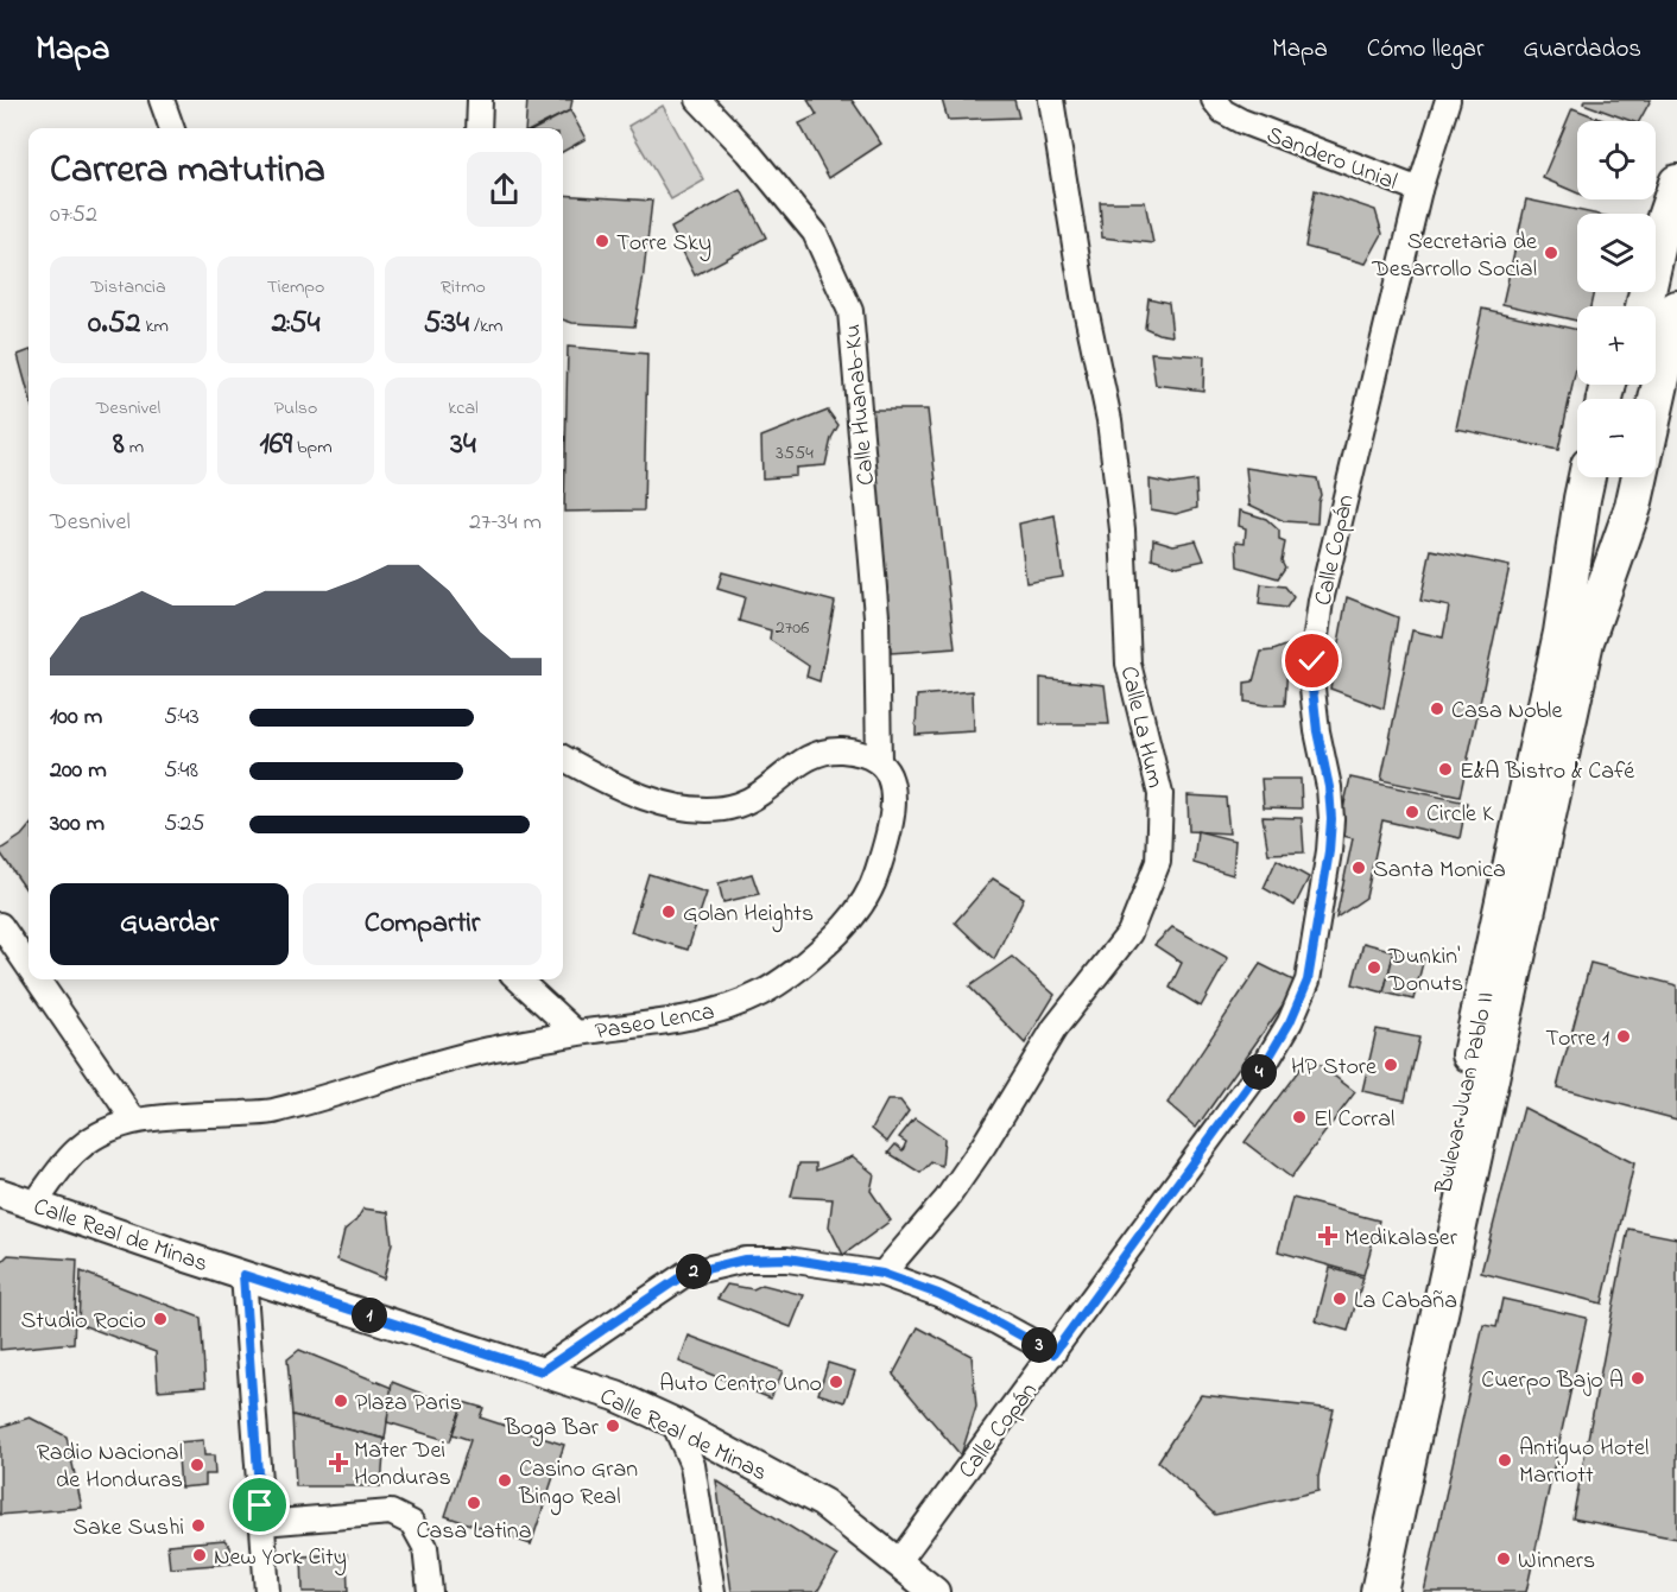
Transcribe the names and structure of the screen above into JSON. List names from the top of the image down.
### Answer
{
  "streets": {
    "main road": ["Bulevar Juan Pablo II"],
    "street": [
      "Sandero Unial",
      "Calle Huanab-Ku",
      "Calle Copán",
      "Calle La Hum",
      "Paseo Lenca",
      "Calle Real de Minas"
    ]
  },
  "crossings": [
    ["Sandero Unial", "Calle Copán"],
    ["Calle Huanab-Ku", "Paseo Lenca"],
    ["Calle Copán", "Calle Real de Minas"],
    ["Paseo Lenca", "Calle Real de Minas"]
  ],
  "places": {
    "other": [
      "Torre Sky",
      "Secretaria de Desarrollo Social",
      "Casa Noble",
      "E&A Bistro & Café",
      "Circle K",
      "Santa Monica",
      "Golan Heights",
      "Dunkin' Donuts",
      "Torre 1",
      "HP Store",
      "El Corral",
      "La Cabaña",
      "Studio Rocio",
      "Cuerpo Bajo A",
      "Auto Centro Uno",
      "Plaza Paris",
      "Boga Bar",
      "Antiguo Hotel Marriott",
      "Radio Nacional de Honduras",
      "Casino Gran Bingo Real",
      "Casa Latina",
      "Sake Sushi",
      "New York City",
      "Winners"
    ],
    "health": ["Medikalaser", "Mater Dei Honduras"]
  },
  "house_numbers": ["3554", "2706"],
  "page": {
    "header": "Mapa",
    "nav": ["Mapa", "Cómo llegar", "Guardados"],
    "map_buttons": ["+", "−"],
    "heading": ["Carrera matutina", "07:52"],
    "stats": [
      ["Distancia", "0.52 km"],
      ["Tiempo", "2:54"],
      ["Ritmo", "5:34 /km"],
      ["Desnivel", "8 m"],
      ["Pulso", "169 bpm"],
      ["kcal", "34"]
    ],
    "chart": ["Desnivel", "27–34 m"],
    "list": [
      {
        "name": "100 m",
        "note": "5:43"
      },
      {
        "name": "200 m",
        "note": "5:48"
      },
      {
        "name": "300 m",
        "note": "5:25"
      }
    ],
    "buttons": ["Guardar", "Compartir"],
    "pins": [
      "4",
      "2",
      "1",
      "3"
    ]
  }
}
